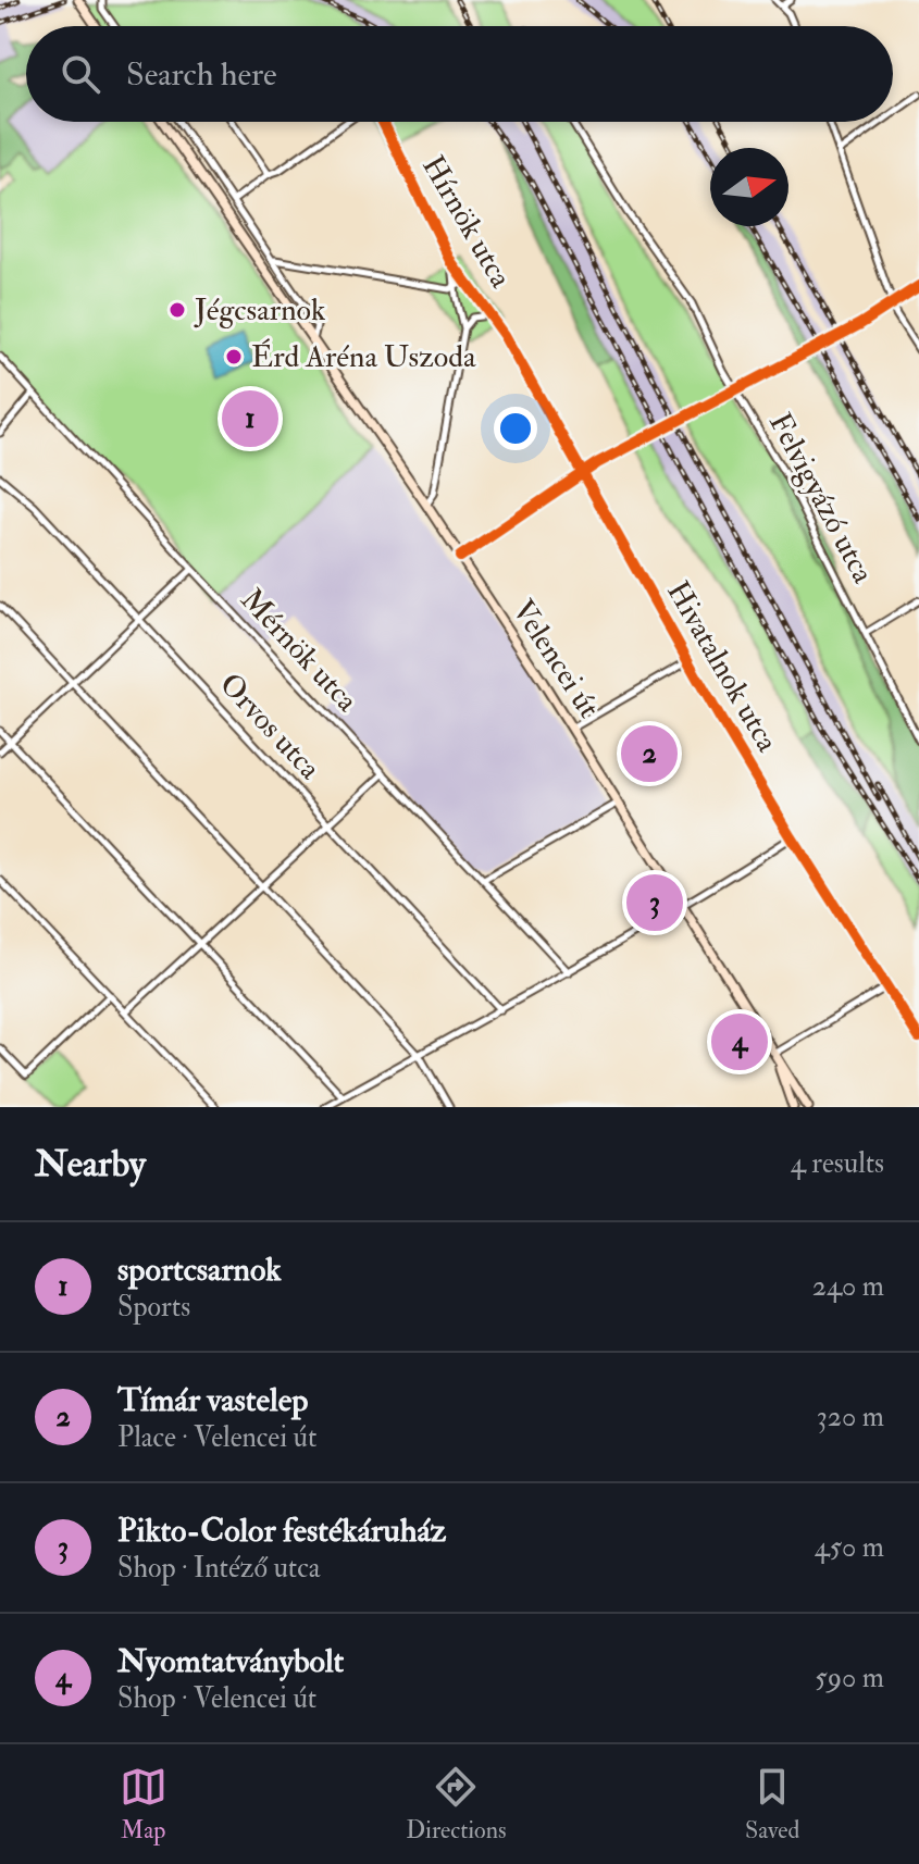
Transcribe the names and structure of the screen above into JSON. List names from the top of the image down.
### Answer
{
  "streets": {
    "main road": ["Velencei út"],
    "street": [
      "Hírnök utca",
      "Felvigyázó utca",
      "Mérnök utca",
      "Hivatalnok utca",
      "Orvos utca"
    ]
  },
  "crossings": [
    ["Hírnök utca", "Hivatalnok utca"]
  ],
  "places": ["Jégcsarnok", "Érd Aréna Uszoda"],
  "north": "right",
  "page": {
    "search": "Search here",
    "pins": [
      "1",
      "2",
      "3",
      "4"
    ],
    "heading": ["Nearby", "4 results"],
    "list": [
      {
        "mark": "1",
        "name": "sportcsarnok",
        "note": "Sports",
        "value": "240 m"
      },
      {
        "mark": "2",
        "name": "Tímár vastelep",
        "note": "Place · Velencei út",
        "value": "320 m"
      },
      {
        "mark": "3",
        "name": "Pikto-Color festékáruház",
        "note": "Shop · Intéző utca",
        "value": "450 m"
      },
      {
        "mark": "4",
        "name": "Nyomtatványbolt",
        "note": "Shop · Velencei út",
        "value": "590 m"
      }
    ],
    "nav": ["Map", "Directions", "Saved"]
  }
}
